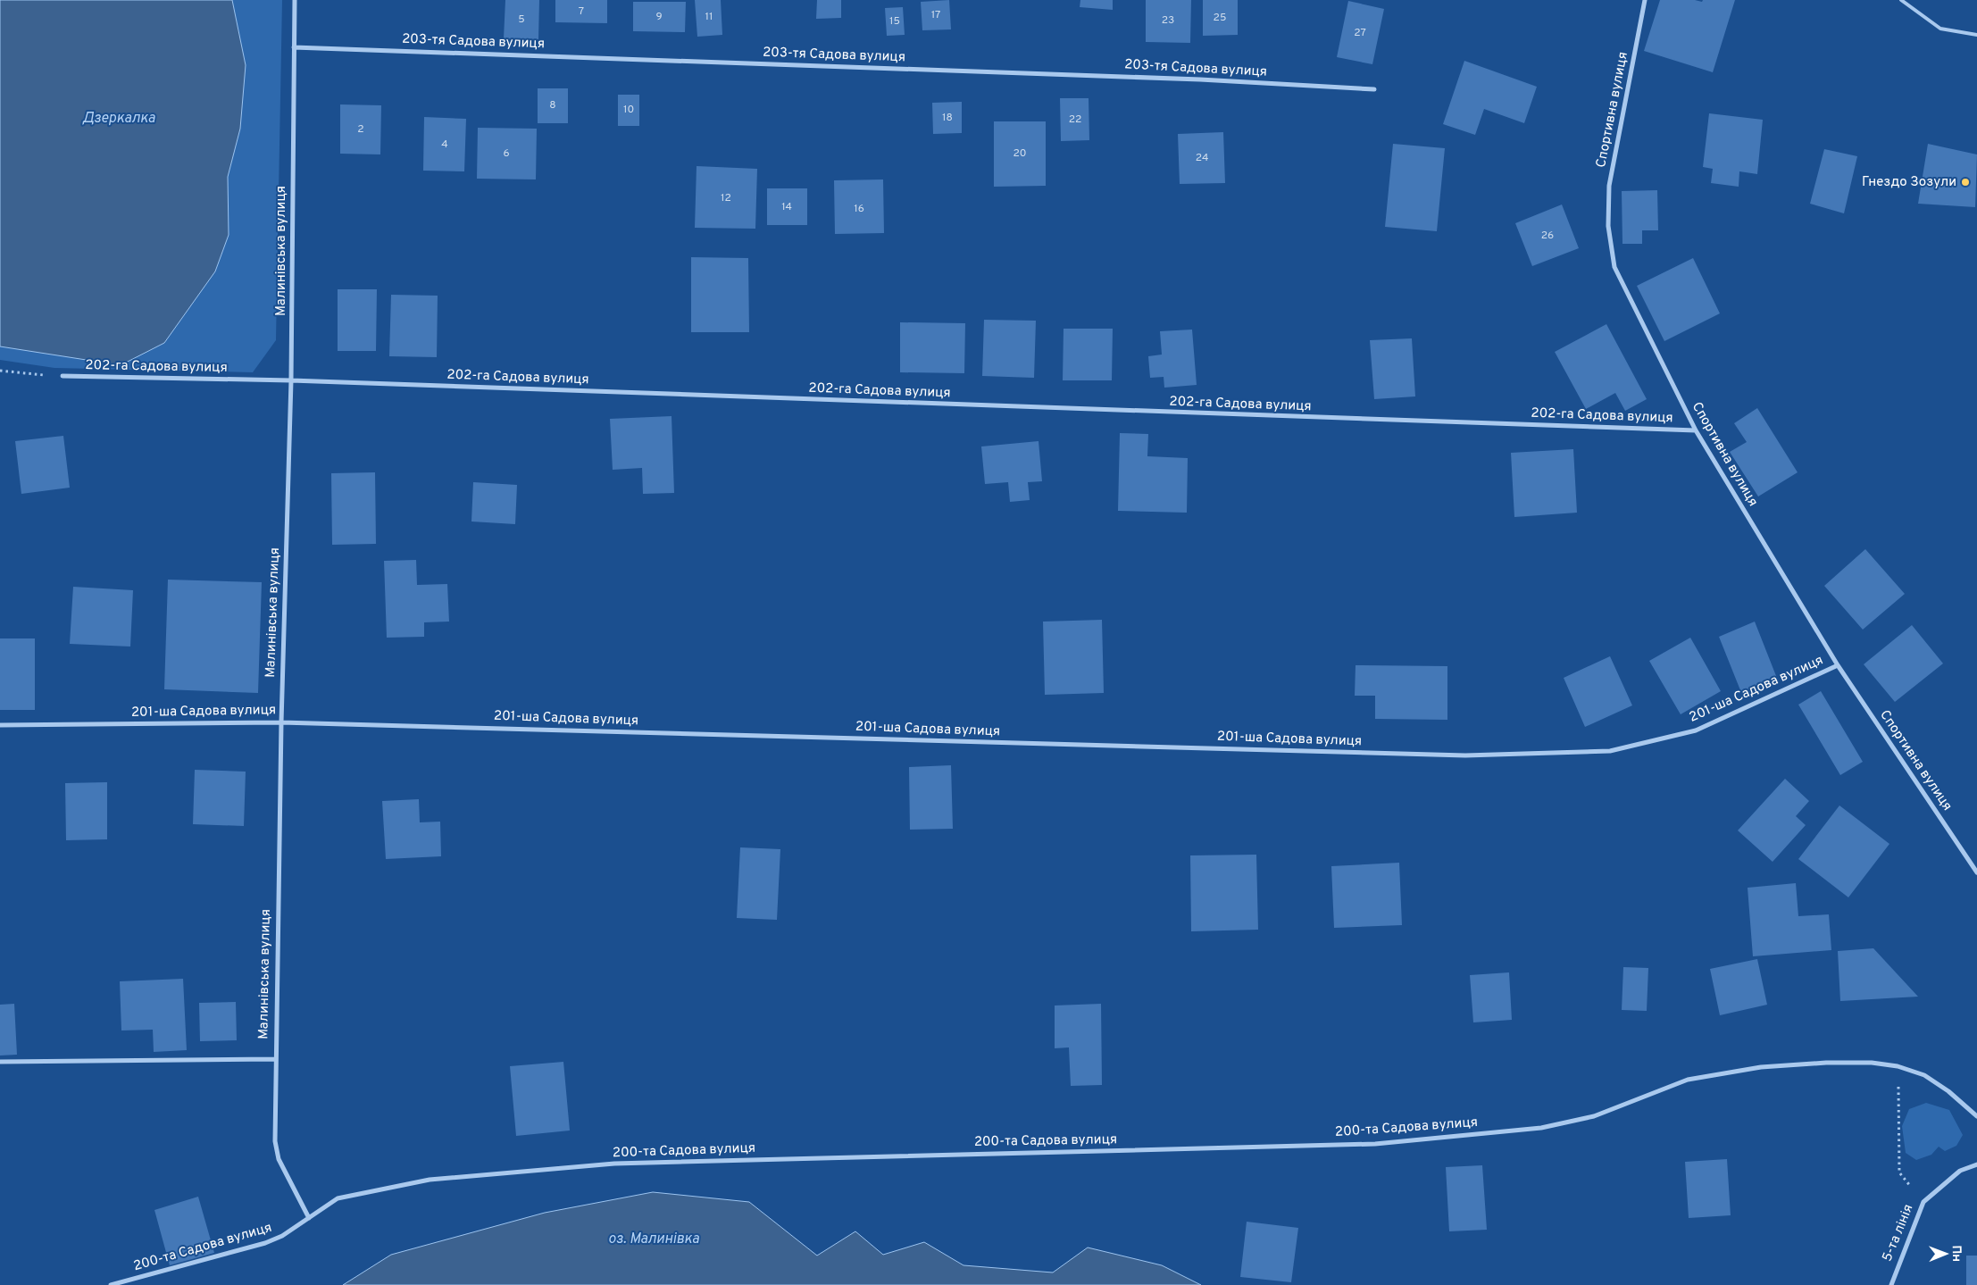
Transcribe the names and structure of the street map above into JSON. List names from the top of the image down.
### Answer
{
  "streets": {
    "street": [
      "203-тя Садова вулиця",
      "Спортивна вулиця",
      "Малинівська вулиця",
      "202-га Садова вулиця",
      "201-ша Садова вулиця",
      "200-та Садова вулиця",
      "5-та лінія"
    ]
  },
  "crossings": [
    ["203-тя Садова вулиця", "Малинівська вулиця"],
    ["Спортивна вулиця", "202-га Садова вулиця"],
    ["Спортивна вулиця", "201-ша Садова вулиця"],
    ["Малинівська вулиця", "202-га Садова вулиця"],
    ["Малинівська вулиця", "201-ша Садова вулиця"],
    ["Малинівська вулиця", "200-та Садова вулиця"]
  ],
  "water": ["Дзеркалка", "оз. Малинівка"],
  "places": ["Гнездо Зозули"],
  "house_numbers": [
    "7",
    "17",
    "9",
    "11",
    "25",
    "5",
    "23",
    "15",
    "27",
    "8",
    "10",
    "18",
    "22",
    "2",
    "4",
    "6",
    "20",
    "24",
    "12",
    "14",
    "16",
    "26"
  ],
  "north": "right"
}
